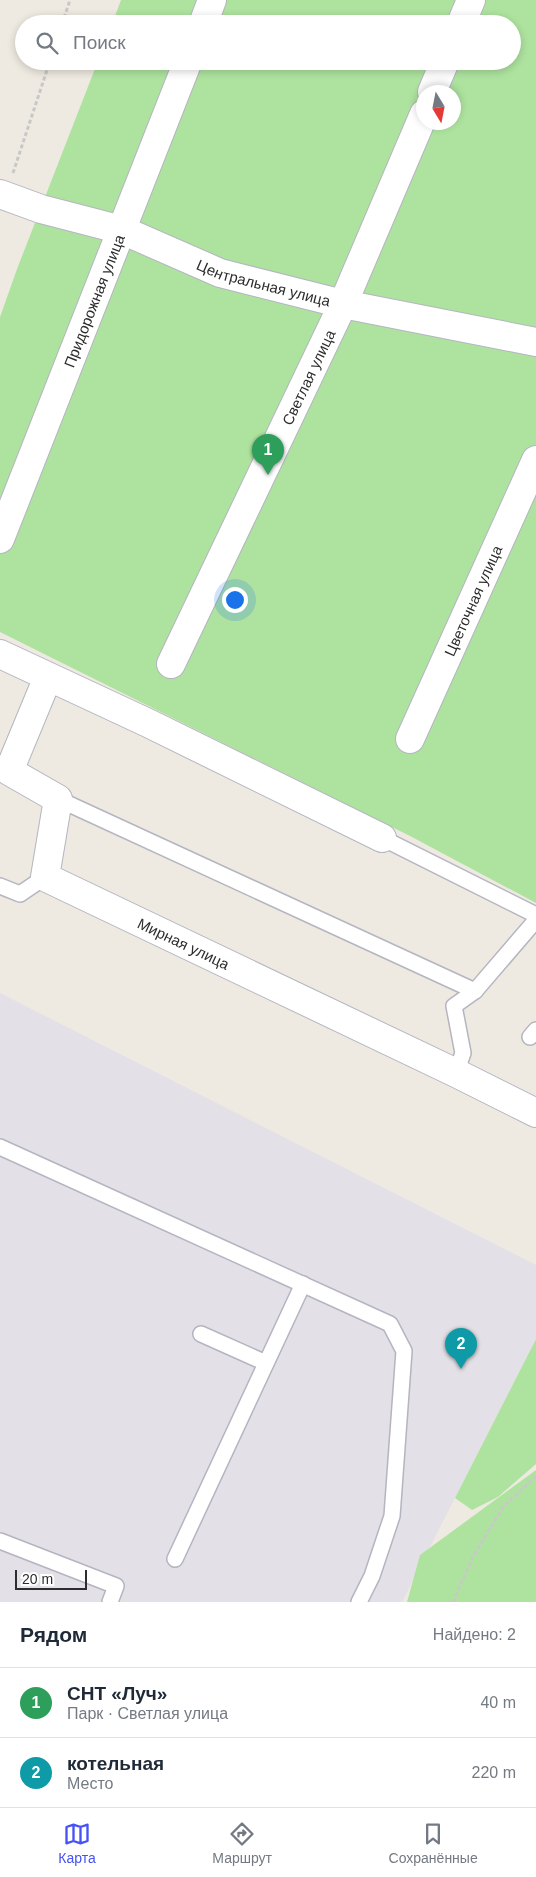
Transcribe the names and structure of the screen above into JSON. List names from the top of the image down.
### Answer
{
  "streets": {
    "street": [
      "Центральная улица",
      "Придорожная улица",
      "Светлая улица",
      "Цветочная улица",
      "Мирная улица"
    ]
  },
  "crossings": [
    ["Центральная улица", "Придорожная улица"],
    ["Центральная улица", "Светлая улица"]
  ],
  "scale_bar": "20 m",
  "north": "bottom",
  "page": {
    "search": "Поиск",
    "pins": ["1", "2"],
    "scale": "20 m",
    "heading": ["Рядом", "Найдено: 2"],
    "list": [
      {
        "mark": "1",
        "name": "СНТ «Луч»",
        "note": "Парк · Светлая улица",
        "value": "40 m"
      },
      {
        "mark": "2",
        "name": "котельная",
        "note": "Место",
        "value": "220 m"
      }
    ],
    "nav": ["Карта", "Маршрут", "Сохранённые"]
  }
}
